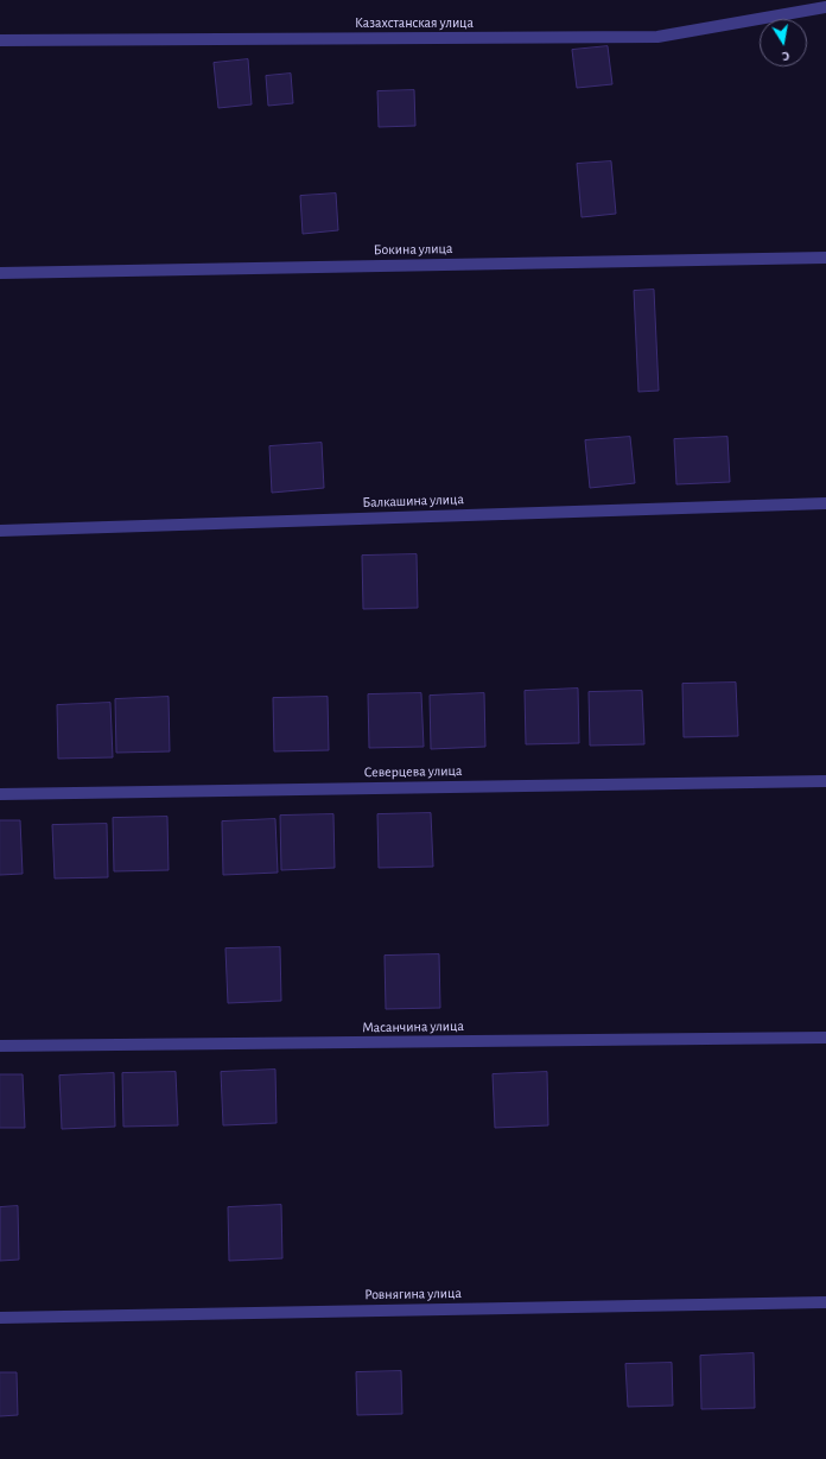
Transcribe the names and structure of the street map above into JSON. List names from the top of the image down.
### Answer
{
  "streets": {
    "street": [
      "Казахстанская улица",
      "Бокина улица",
      "Балкашина улица",
      "Северцева улица",
      "Масанчина улица",
      "Ровнягина улица"
    ]
  },
  "north": "bottom"
}
